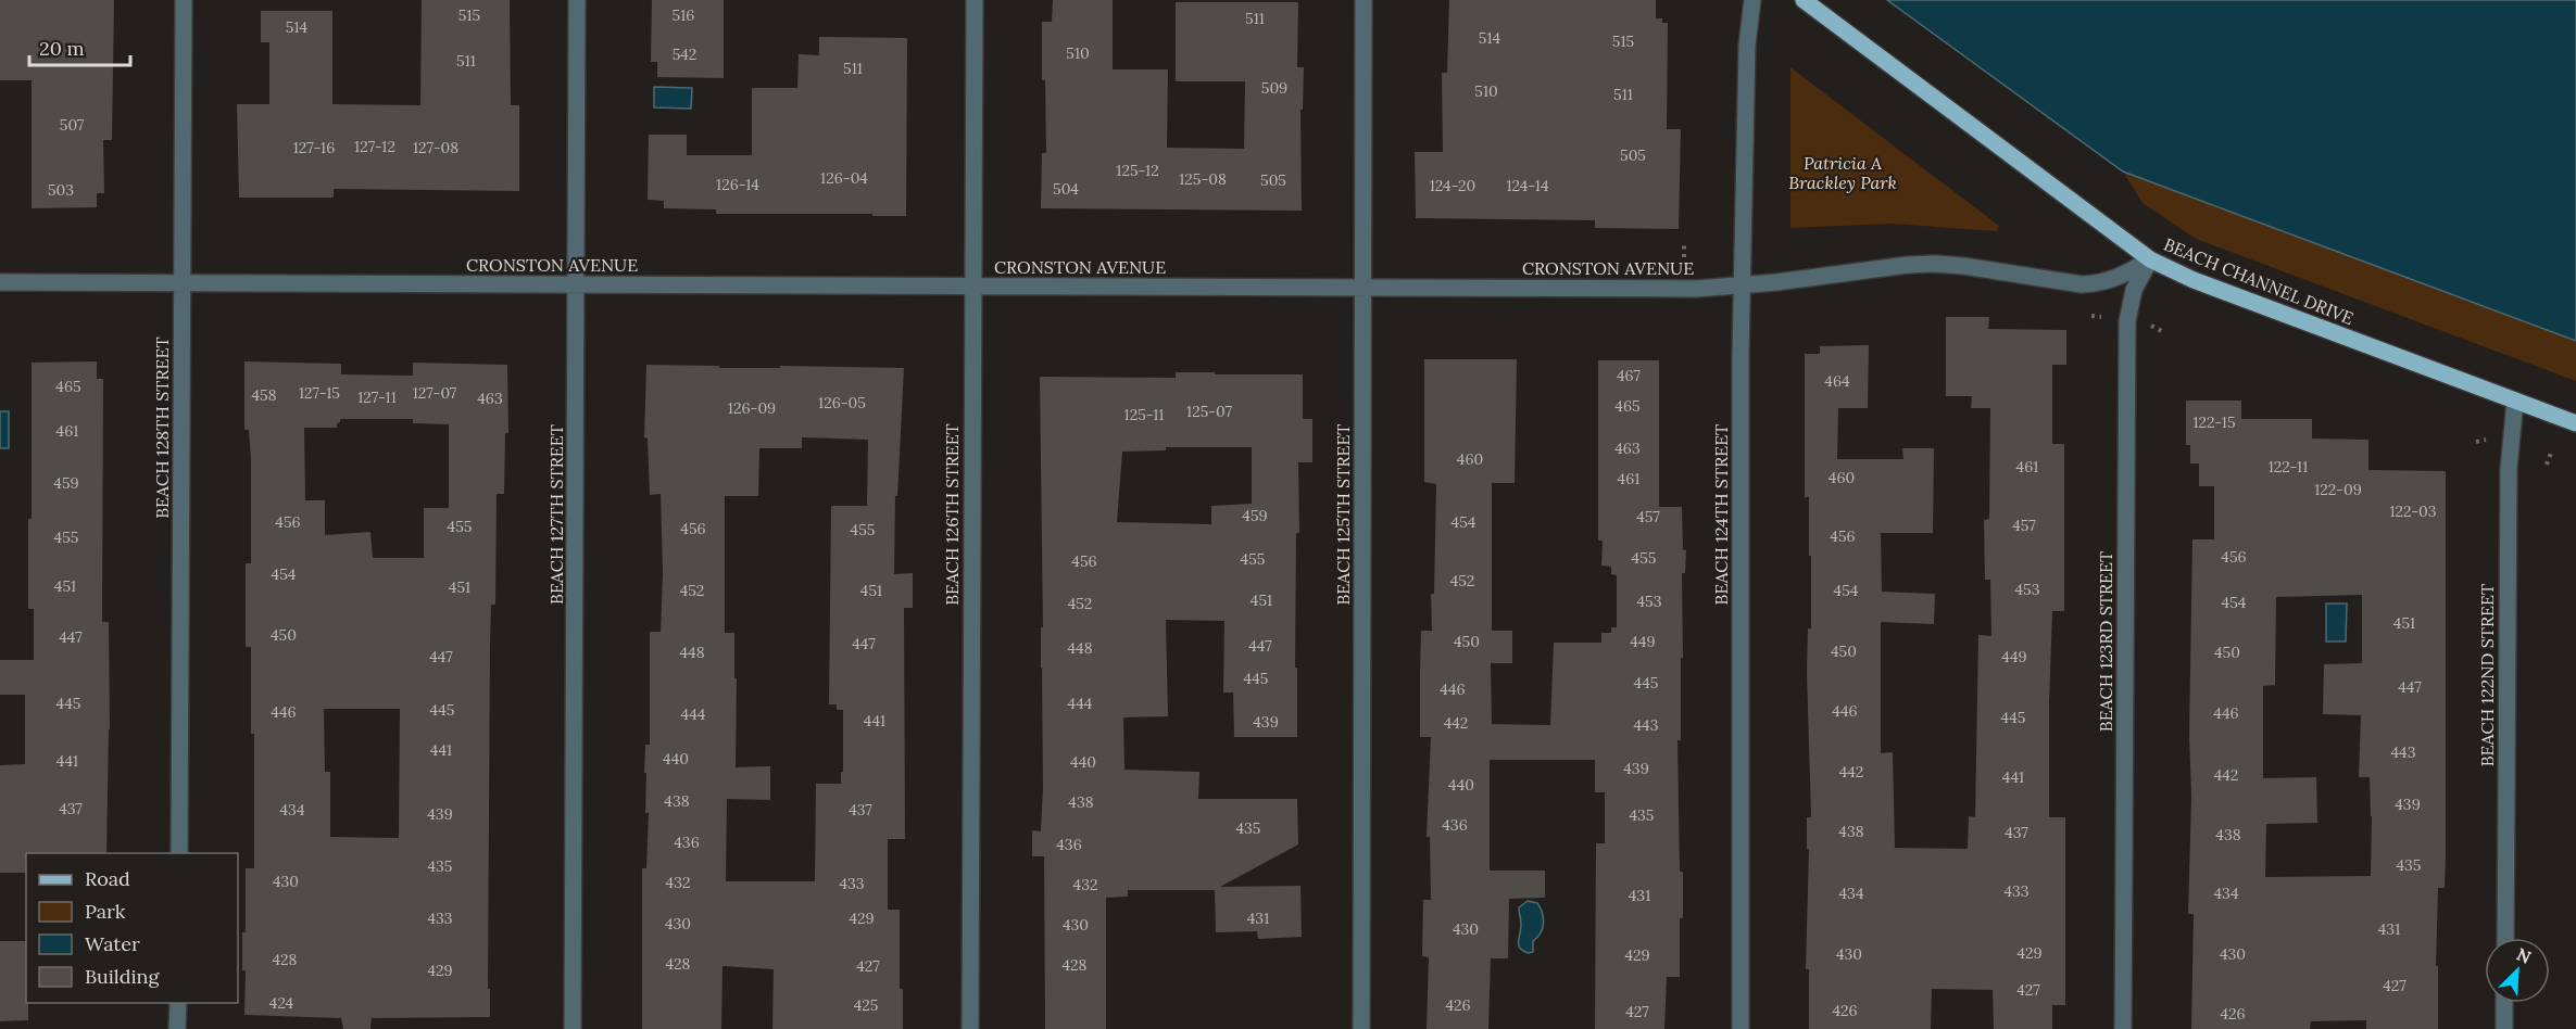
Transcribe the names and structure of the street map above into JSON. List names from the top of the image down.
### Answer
{
  "streets": {
    "main road": ["BEACH CHANNEL DRIVE"],
    "street": [
      "CRONSTON AVENUE",
      "BEACH 128TH STREET",
      "BEACH 127TH STREET",
      "BEACH 126TH STREET",
      "BEACH 125TH STREET",
      "BEACH 124TH STREET",
      "BEACH 123RD STREET",
      "BEACH 122ND STREET"
    ]
  },
  "crossings": [
    ["CRONSTON AVENUE", "BEACH CHANNEL DRIVE"],
    ["CRONSTON AVENUE", "BEACH 128TH STREET"],
    ["CRONSTON AVENUE", "BEACH 127TH STREET"],
    ["CRONSTON AVENUE", "BEACH 126TH STREET"],
    ["CRONSTON AVENUE", "BEACH 125TH STREET"],
    ["CRONSTON AVENUE", "BEACH 124TH STREET"],
    ["CRONSTON AVENUE", "BEACH 123RD STREET"],
    ["BEACH CHANNEL DRIVE", "BEACH 123RD STREET"],
    ["BEACH CHANNEL DRIVE", "BEACH 122ND STREET"]
  ],
  "parks": ["Patricia A Brackley Park"],
  "house_numbers": [
    "515",
    "516",
    "511",
    "514",
    "514",
    "515",
    "510",
    "542",
    "511",
    "511",
    "509",
    "510",
    "511",
    "507",
    "127-12",
    "127-16",
    "127-08",
    "505",
    "125-12",
    "126-04",
    "125-08",
    "505",
    "126-14",
    "124-20",
    "124-14",
    "504",
    "503",
    "467",
    "464",
    "465",
    "127-15",
    "127-07",
    "458",
    "127-11",
    "463",
    "126-05",
    "465",
    "126-09",
    "125-07",
    "125-11",
    "122-15",
    "461",
    "463",
    "460",
    "461",
    "122-11",
    "460",
    "461",
    "459",
    "122-09",
    "122-03",
    "459",
    "457",
    "456",
    "454",
    "457",
    "455",
    "456",
    "455",
    "456",
    "455",
    "456",
    "455",
    "455",
    "456",
    "454",
    "452",
    "451",
    "451",
    "453",
    "452",
    "451",
    "454",
    "451",
    "453",
    "454",
    "452",
    "451",
    "450",
    "447",
    "450",
    "449",
    "447",
    "447",
    "448",
    "450",
    "448",
    "450",
    "447",
    "449",
    "445",
    "445",
    "447",
    "446",
    "445",
    "444",
    "445",
    "446",
    "446",
    "446",
    "444",
    "445",
    "441",
    "439",
    "442",
    "443",
    "441",
    "443",
    "440",
    "441",
    "440",
    "439",
    "442",
    "442",
    "441",
    "440",
    "438",
    "438",
    "439",
    "437",
    "434",
    "437",
    "439",
    "435",
    "436",
    "435",
    "438",
    "437",
    "438",
    "436",
    "436",
    "435",
    "435",
    "430",
    "432",
    "433",
    "432",
    "433",
    "434",
    "434",
    "431",
    "433",
    "429",
    "431",
    "430",
    "430",
    "430",
    "431",
    "429",
    "430",
    "430",
    "429",
    "428",
    "428",
    "428",
    "427",
    "429",
    "427",
    "427",
    "424",
    "425",
    "426",
    "426",
    "427",
    "426"
  ],
  "legend": [
    "Road",
    "Park",
    "Water",
    "Building"
  ],
  "scale_bar": "20 m",
  "north": "top right"
}
